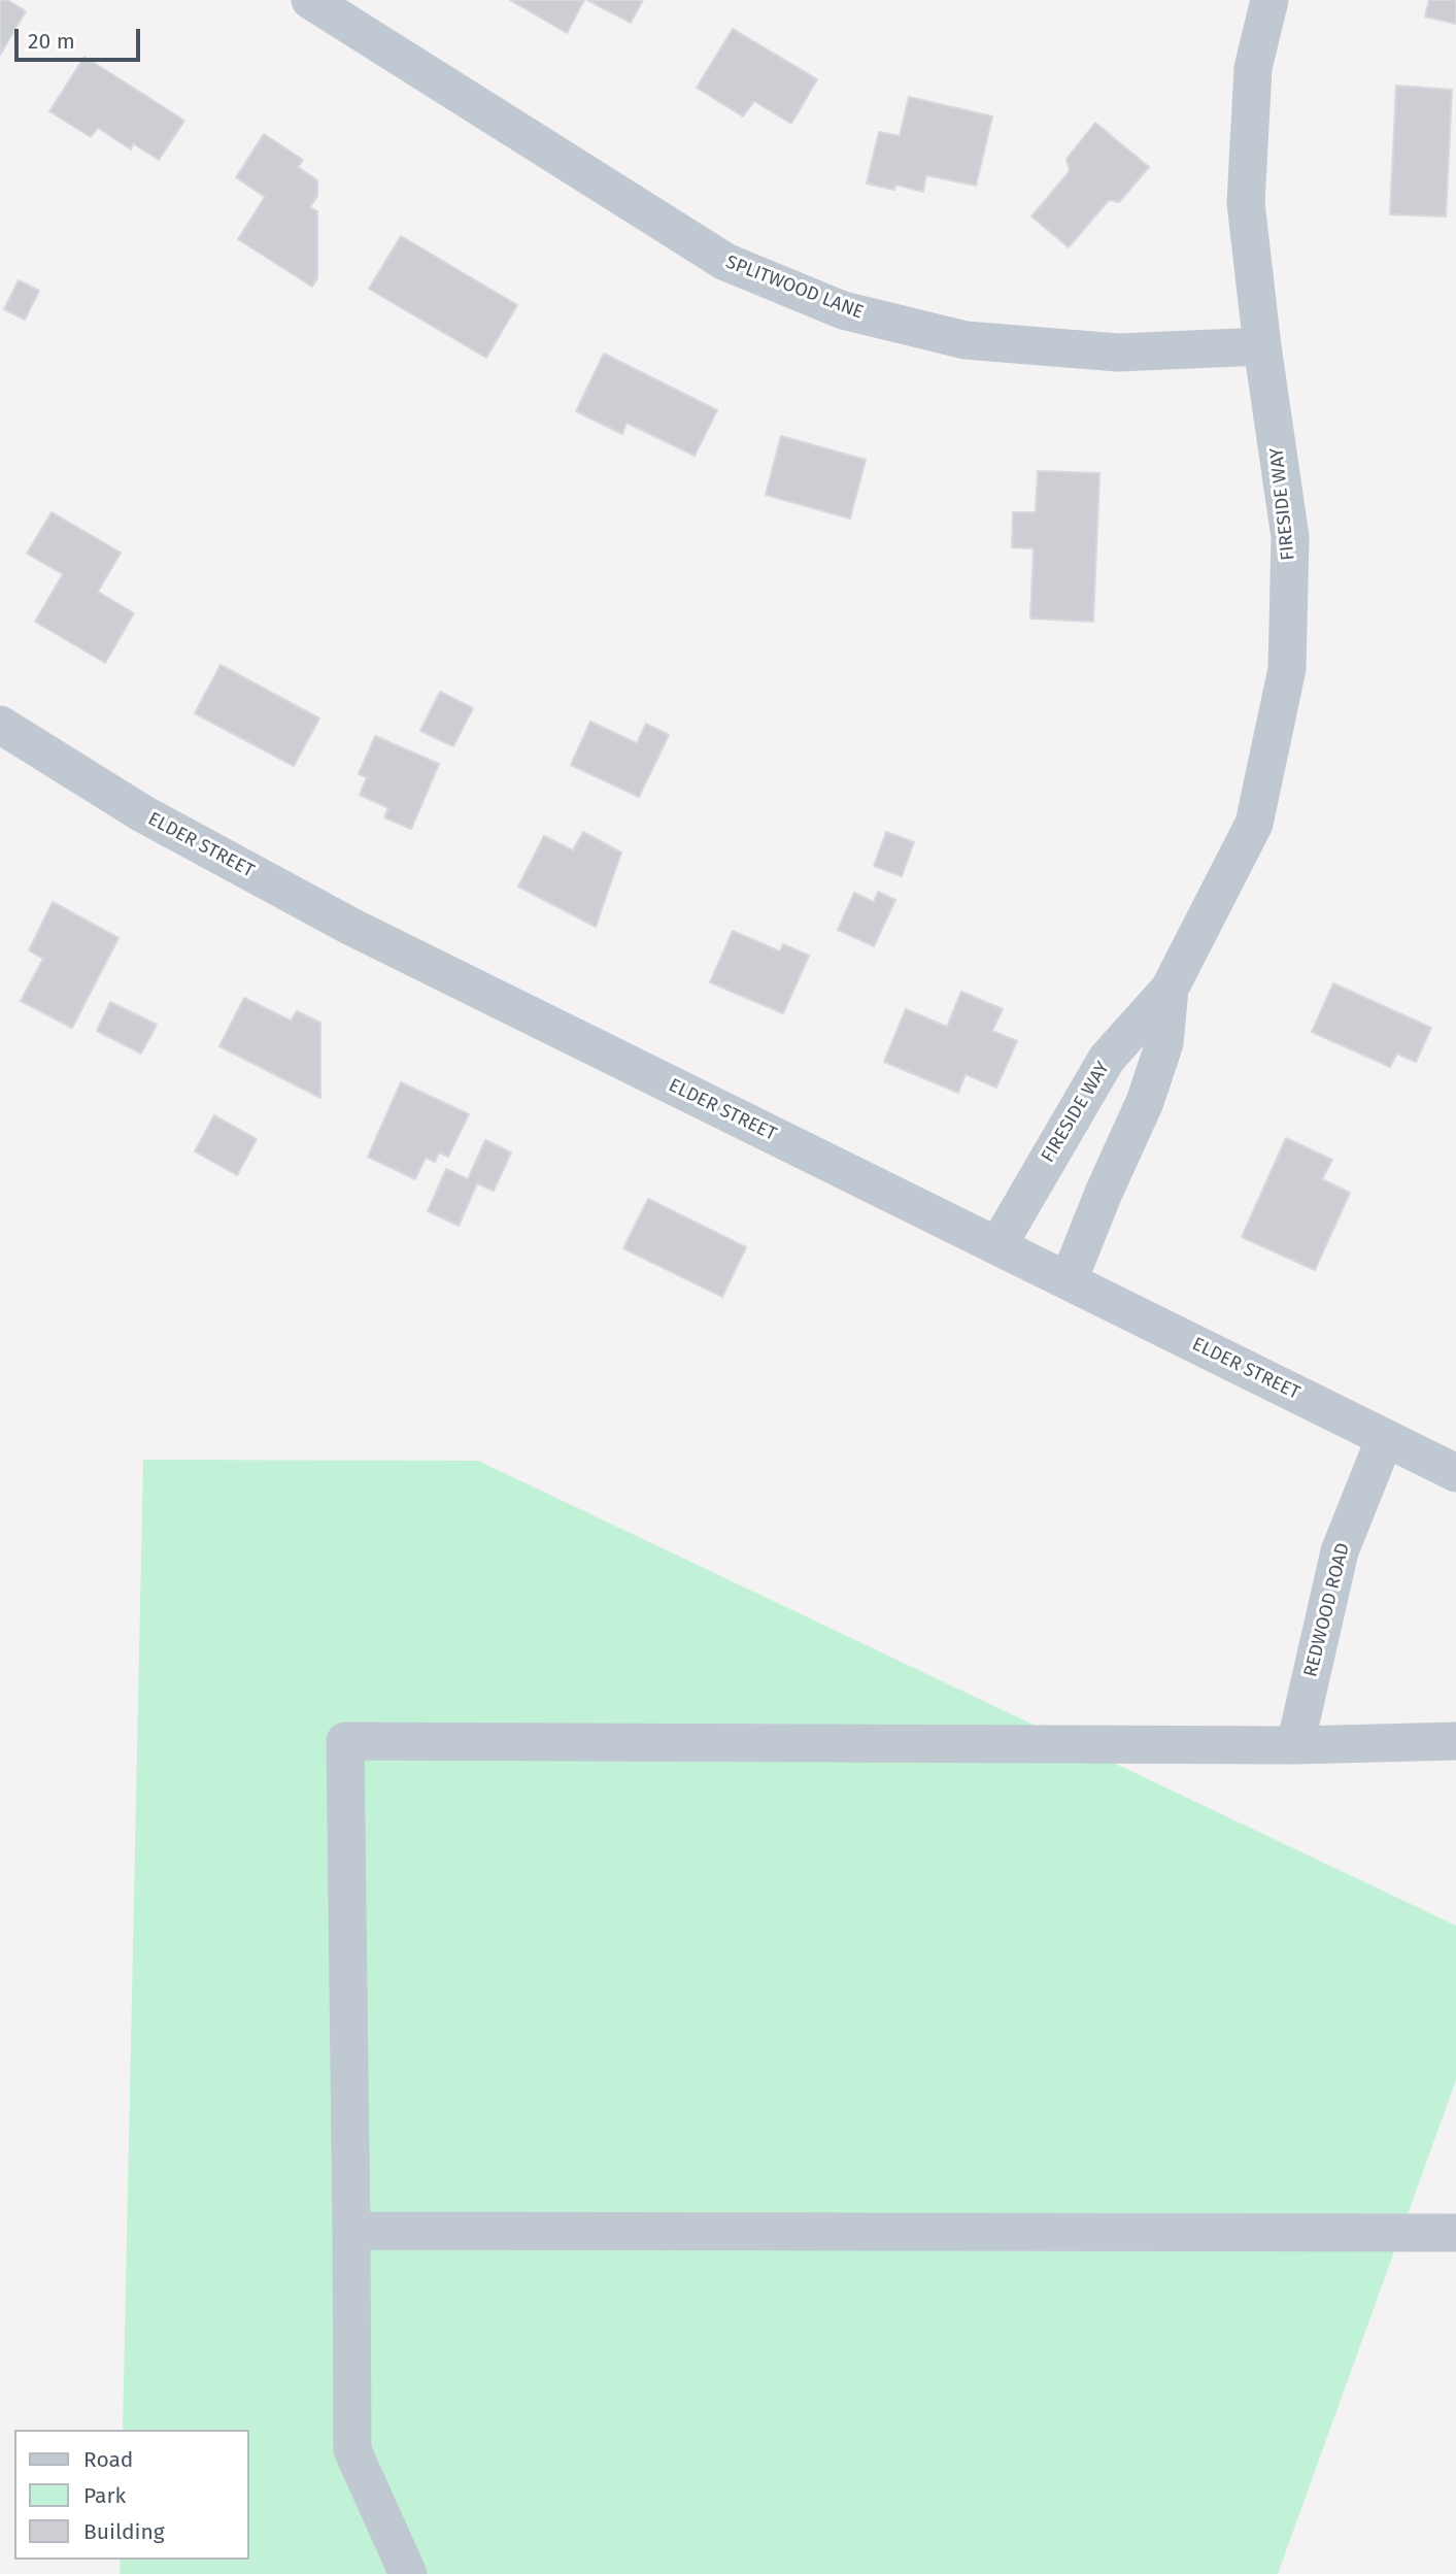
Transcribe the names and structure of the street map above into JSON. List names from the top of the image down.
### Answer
{
  "streets": {
    "street": [
      "SPLITWOOD LANE",
      "FIRESIDE WAY",
      "ELDER STREET",
      "REDWOOD ROAD"
    ]
  },
  "crossings": [
    ["SPLITWOOD LANE", "FIRESIDE WAY"],
    ["FIRESIDE WAY", "ELDER STREET"],
    ["ELDER STREET", "REDWOOD ROAD"]
  ],
  "legend": ["Road", "Park", "Building"],
  "scale_bar": "20 m"
}
